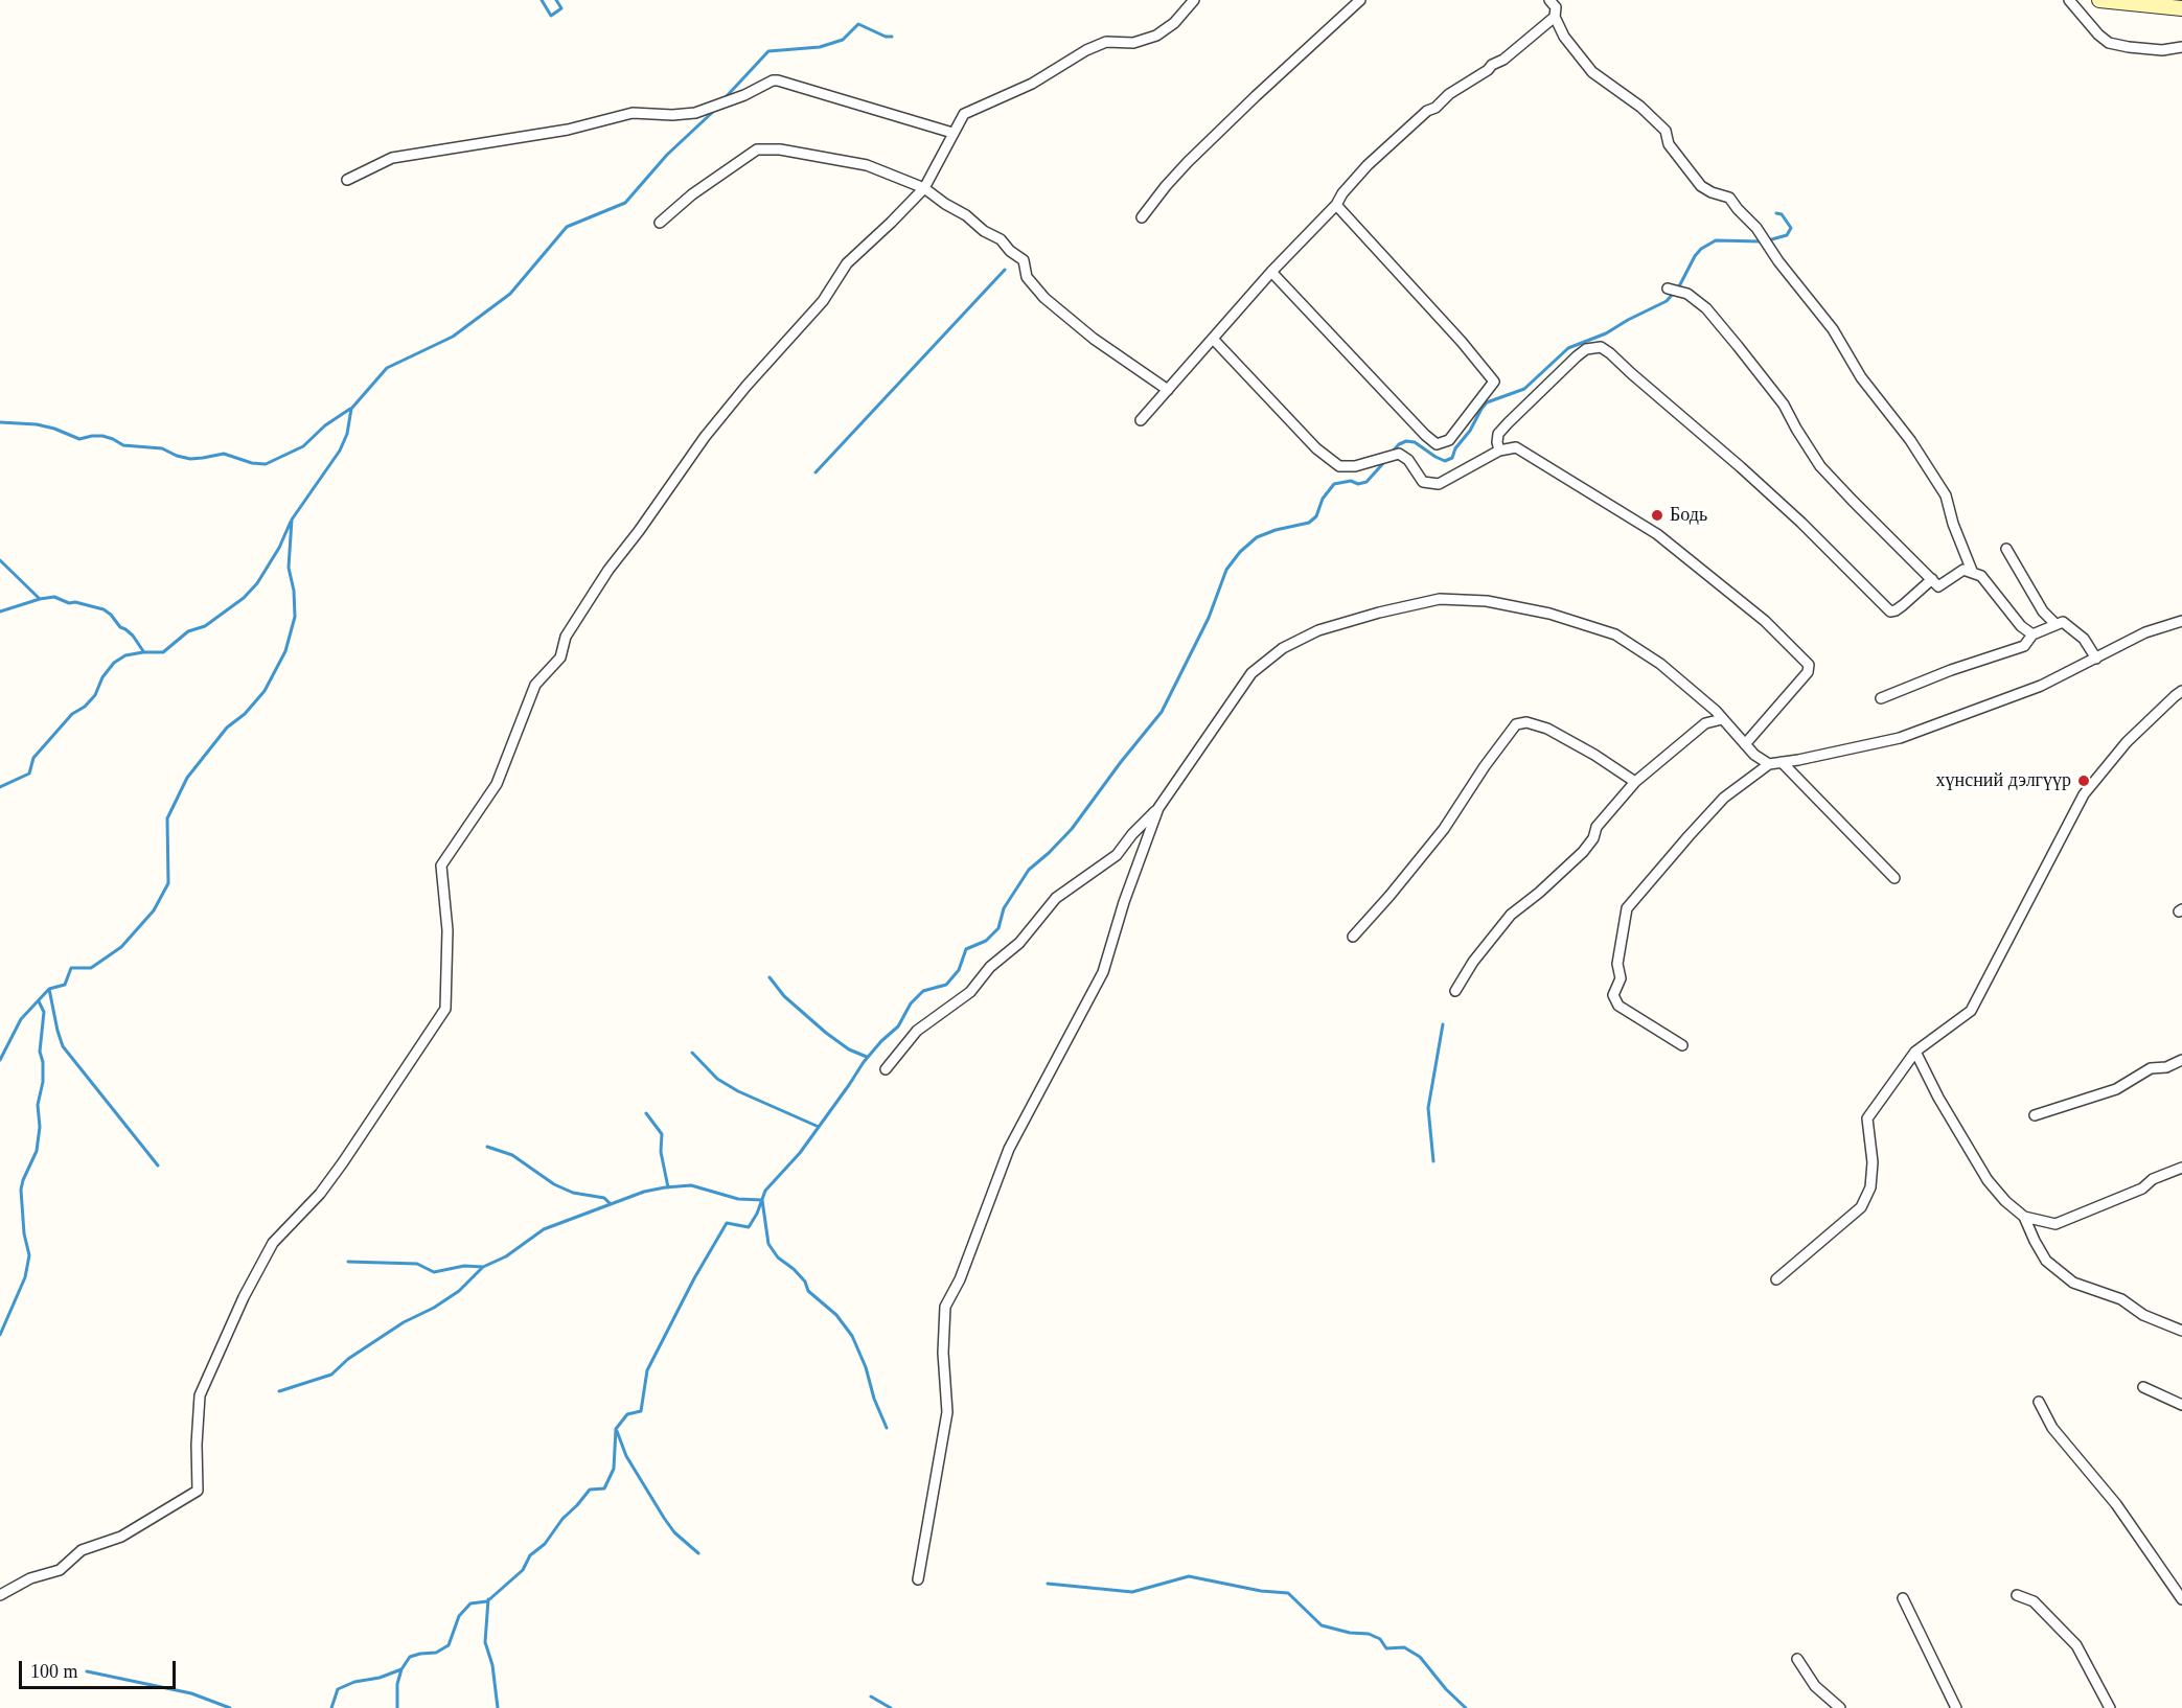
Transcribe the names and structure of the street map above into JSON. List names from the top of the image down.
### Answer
{
  "places": ["Бодь", "хүнсний дэлгүүр"],
  "scale_bar": "100 m"
}
